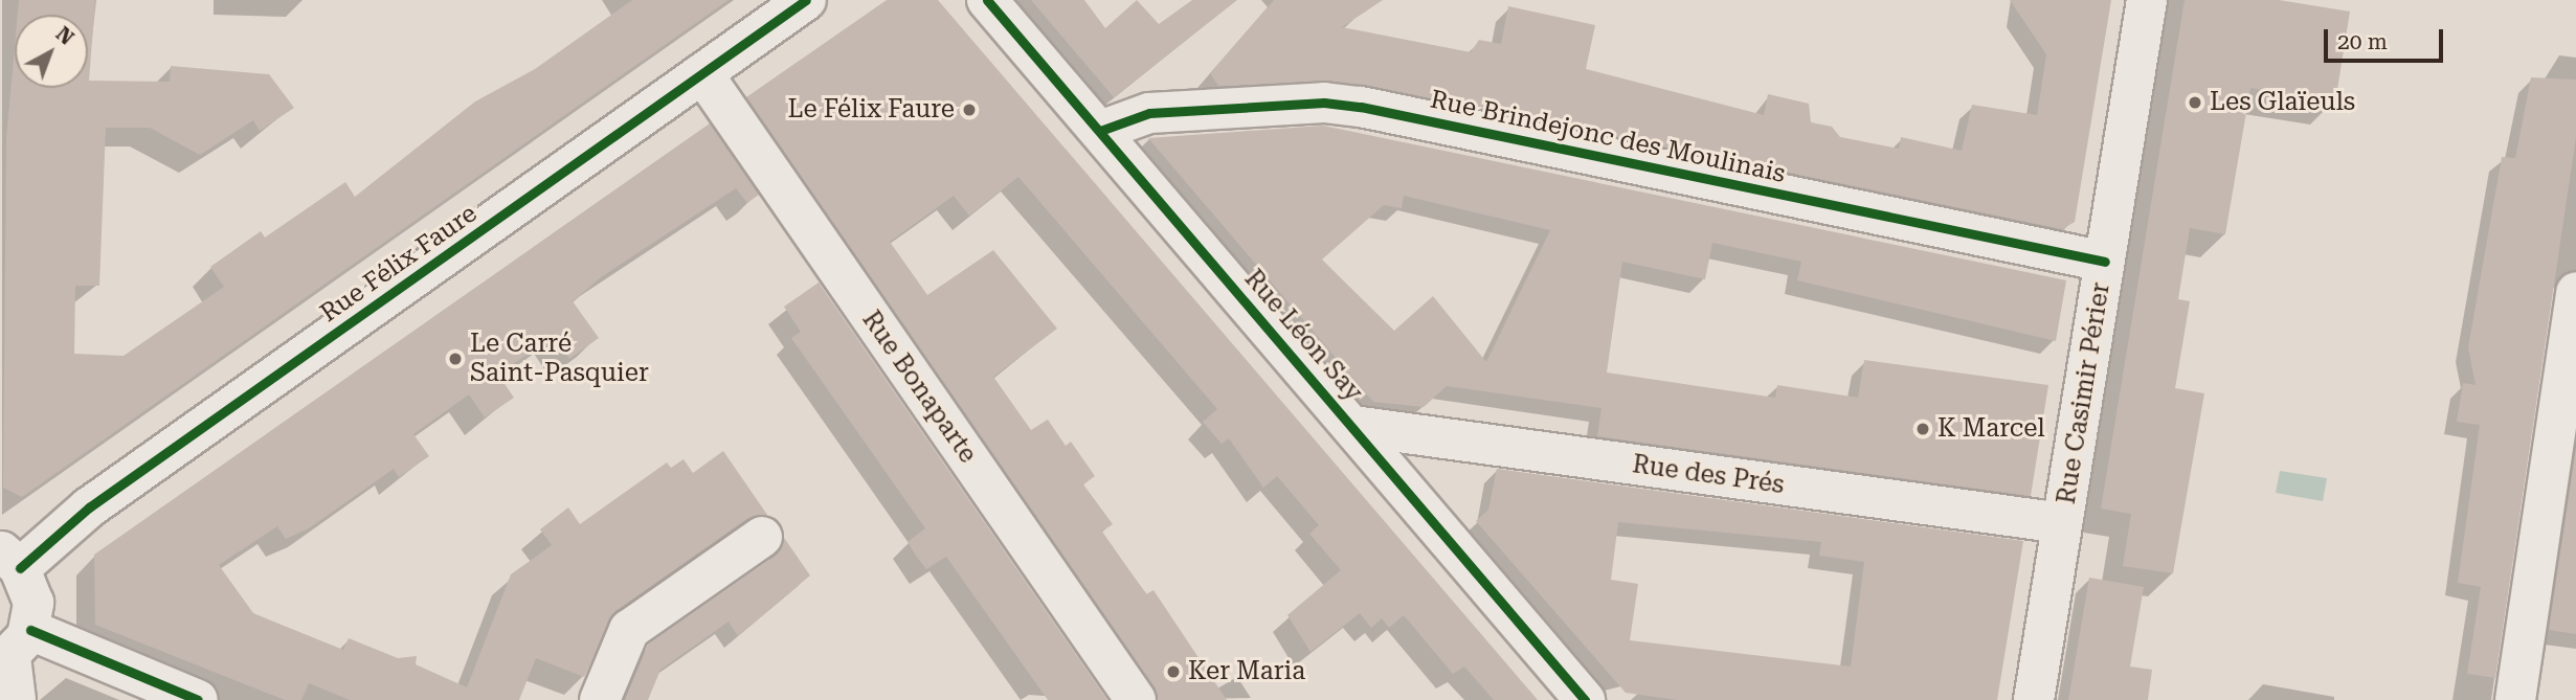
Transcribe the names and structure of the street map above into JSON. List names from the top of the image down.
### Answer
{
  "streets": {
    "street": [
      "Rue Brindejonc des Moulinais",
      "Rue Félix Faure",
      "Rue Léon Say",
      "Rue Bonaparte",
      "Rue Casimir Périer",
      "Rue des Prés"
    ]
  },
  "crossings": [
    ["Rue Brindejonc des Moulinais", "Rue Léon Say"],
    ["Rue Brindejonc des Moulinais", "Rue Casimir Périer"],
    ["Rue Félix Faure", "Rue Bonaparte"],
    ["Rue Léon Say", "Rue des Prés"],
    ["Rue Casimir Périer", "Rue des Prés"]
  ],
  "places": [
    "Les Glaïeuls",
    "Le Félix Faure",
    "Le Carré Saint-Pasquier",
    "K Marcel",
    "Ker Maria"
  ],
  "scale_bar": "20 m",
  "north": "top right"
}
